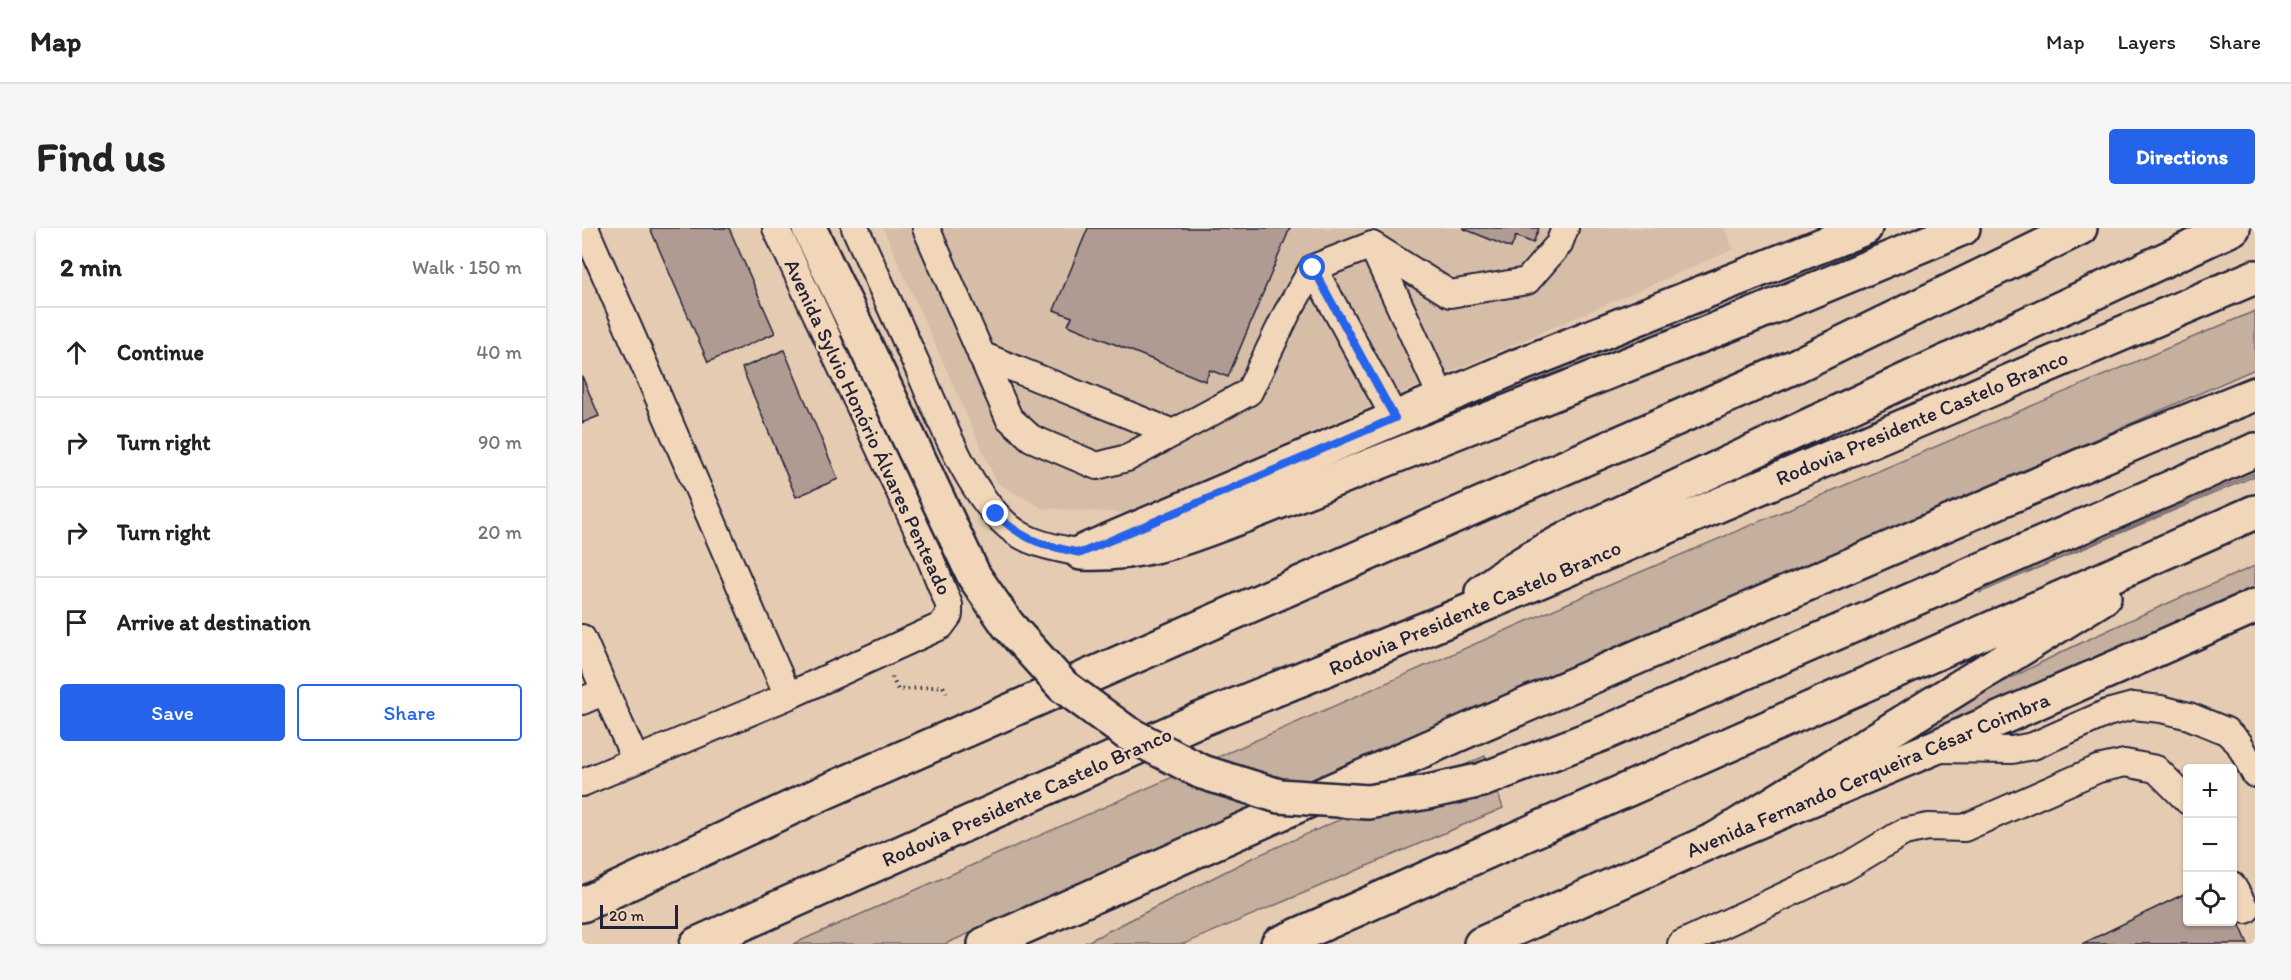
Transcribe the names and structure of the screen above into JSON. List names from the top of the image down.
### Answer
{
  "streets": {
    "main road": ["Rodovia Presidente Castelo Branco", "Avenida Fernando Cerqueira César Coimbra"],
    "street": ["Avenida Sylvio Honório Álvares Penteado"]
  },
  "scale_bar": "20 m",
  "page": {
    "header": "Map",
    "nav": ["Map", "Layers", "Share"],
    "buttons": [
      "Directions",
      ["Save", "Share"]
    ],
    "title": "Find us",
    "heading": ["2 min", "Walk · 150 m"],
    "list": [
      ["Continue", "40 m"],
      ["Turn right", "90 m"],
      ["Turn right", "20 m"],
      "Arrive at destination"
    ],
    "map_buttons": ["+", "−"],
    "scale": "20 m"
  }
}
